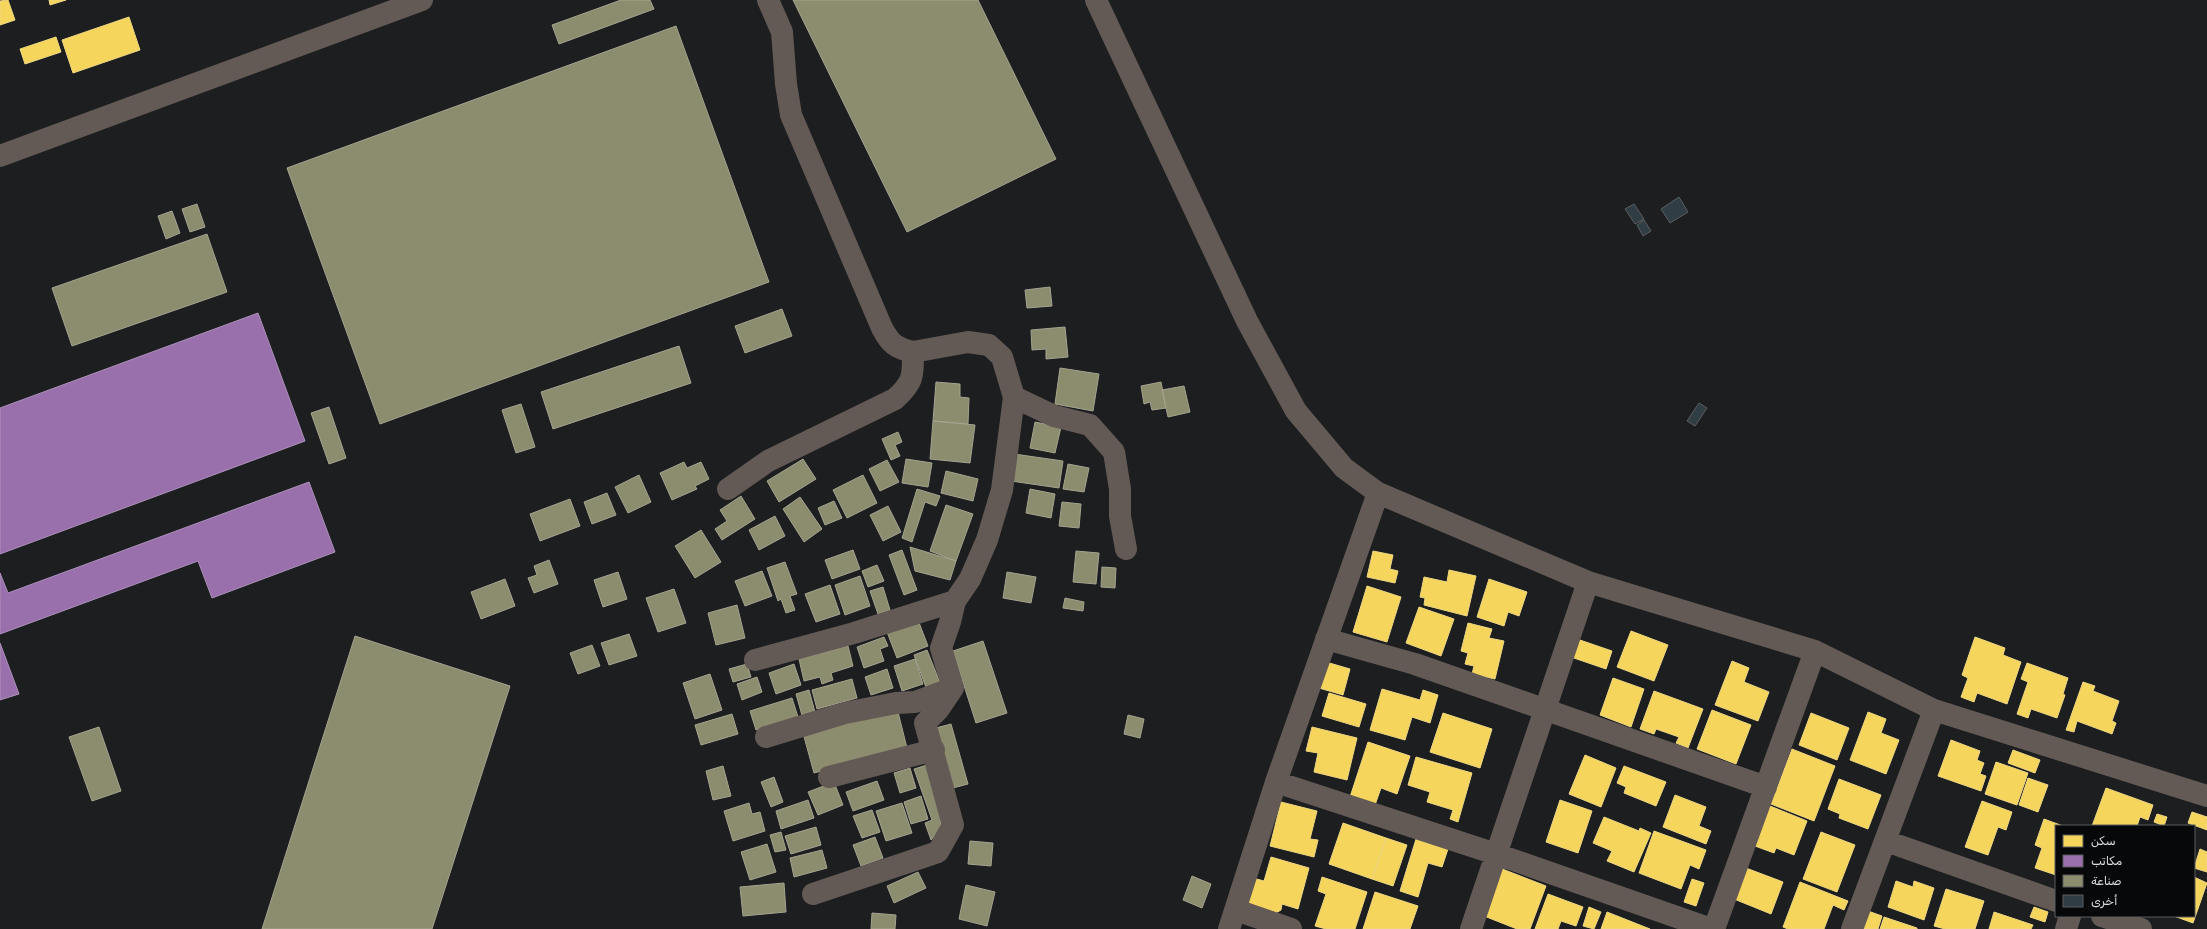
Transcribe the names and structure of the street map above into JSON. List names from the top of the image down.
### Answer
{
  "legend": [
    "سكن",
    "مكاتب",
    "صناعة",
    "أخرى"
  ]
}
